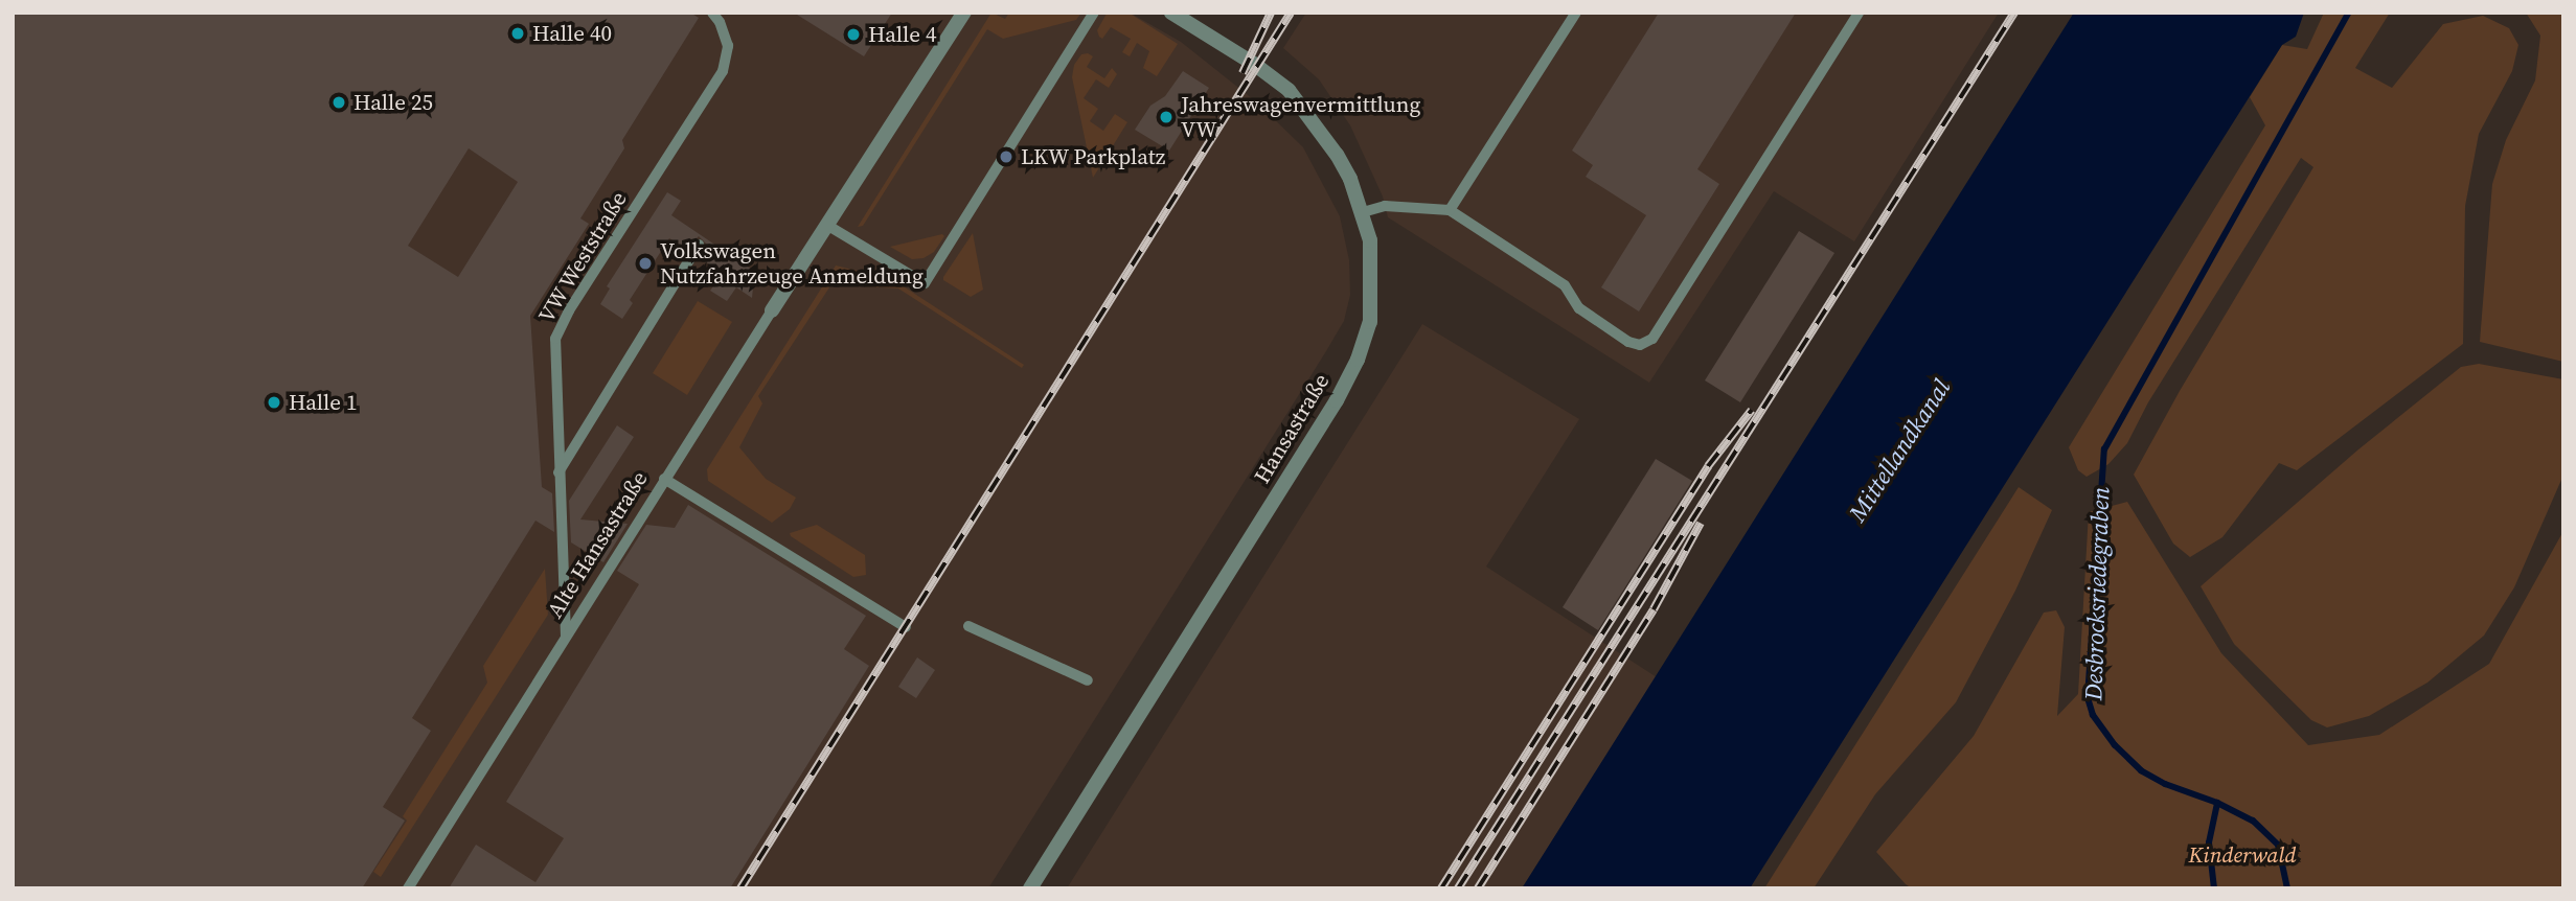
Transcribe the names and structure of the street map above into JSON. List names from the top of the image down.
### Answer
{
  "streets": {
    "street": ["Hansastraße", "Alte Hansastraße"],
    "lane": ["VW Weststraße"]
  },
  "crossings": [
    ["VW Weststraße", "Alte Hansastraße"]
  ],
  "water": ["Mittellandkanal", "Desbrocksriedegraben"],
  "parks": ["Kinderwald"],
  "places": [
    "Halle 40",
    "Halle 4",
    "Halle 25",
    "Jahreswagenvermittlung VW",
    "LKW Parkplatz",
    "Volkswagen Nutzfahrzeuge Anmeldung",
    "Halle 1"
  ]
}
